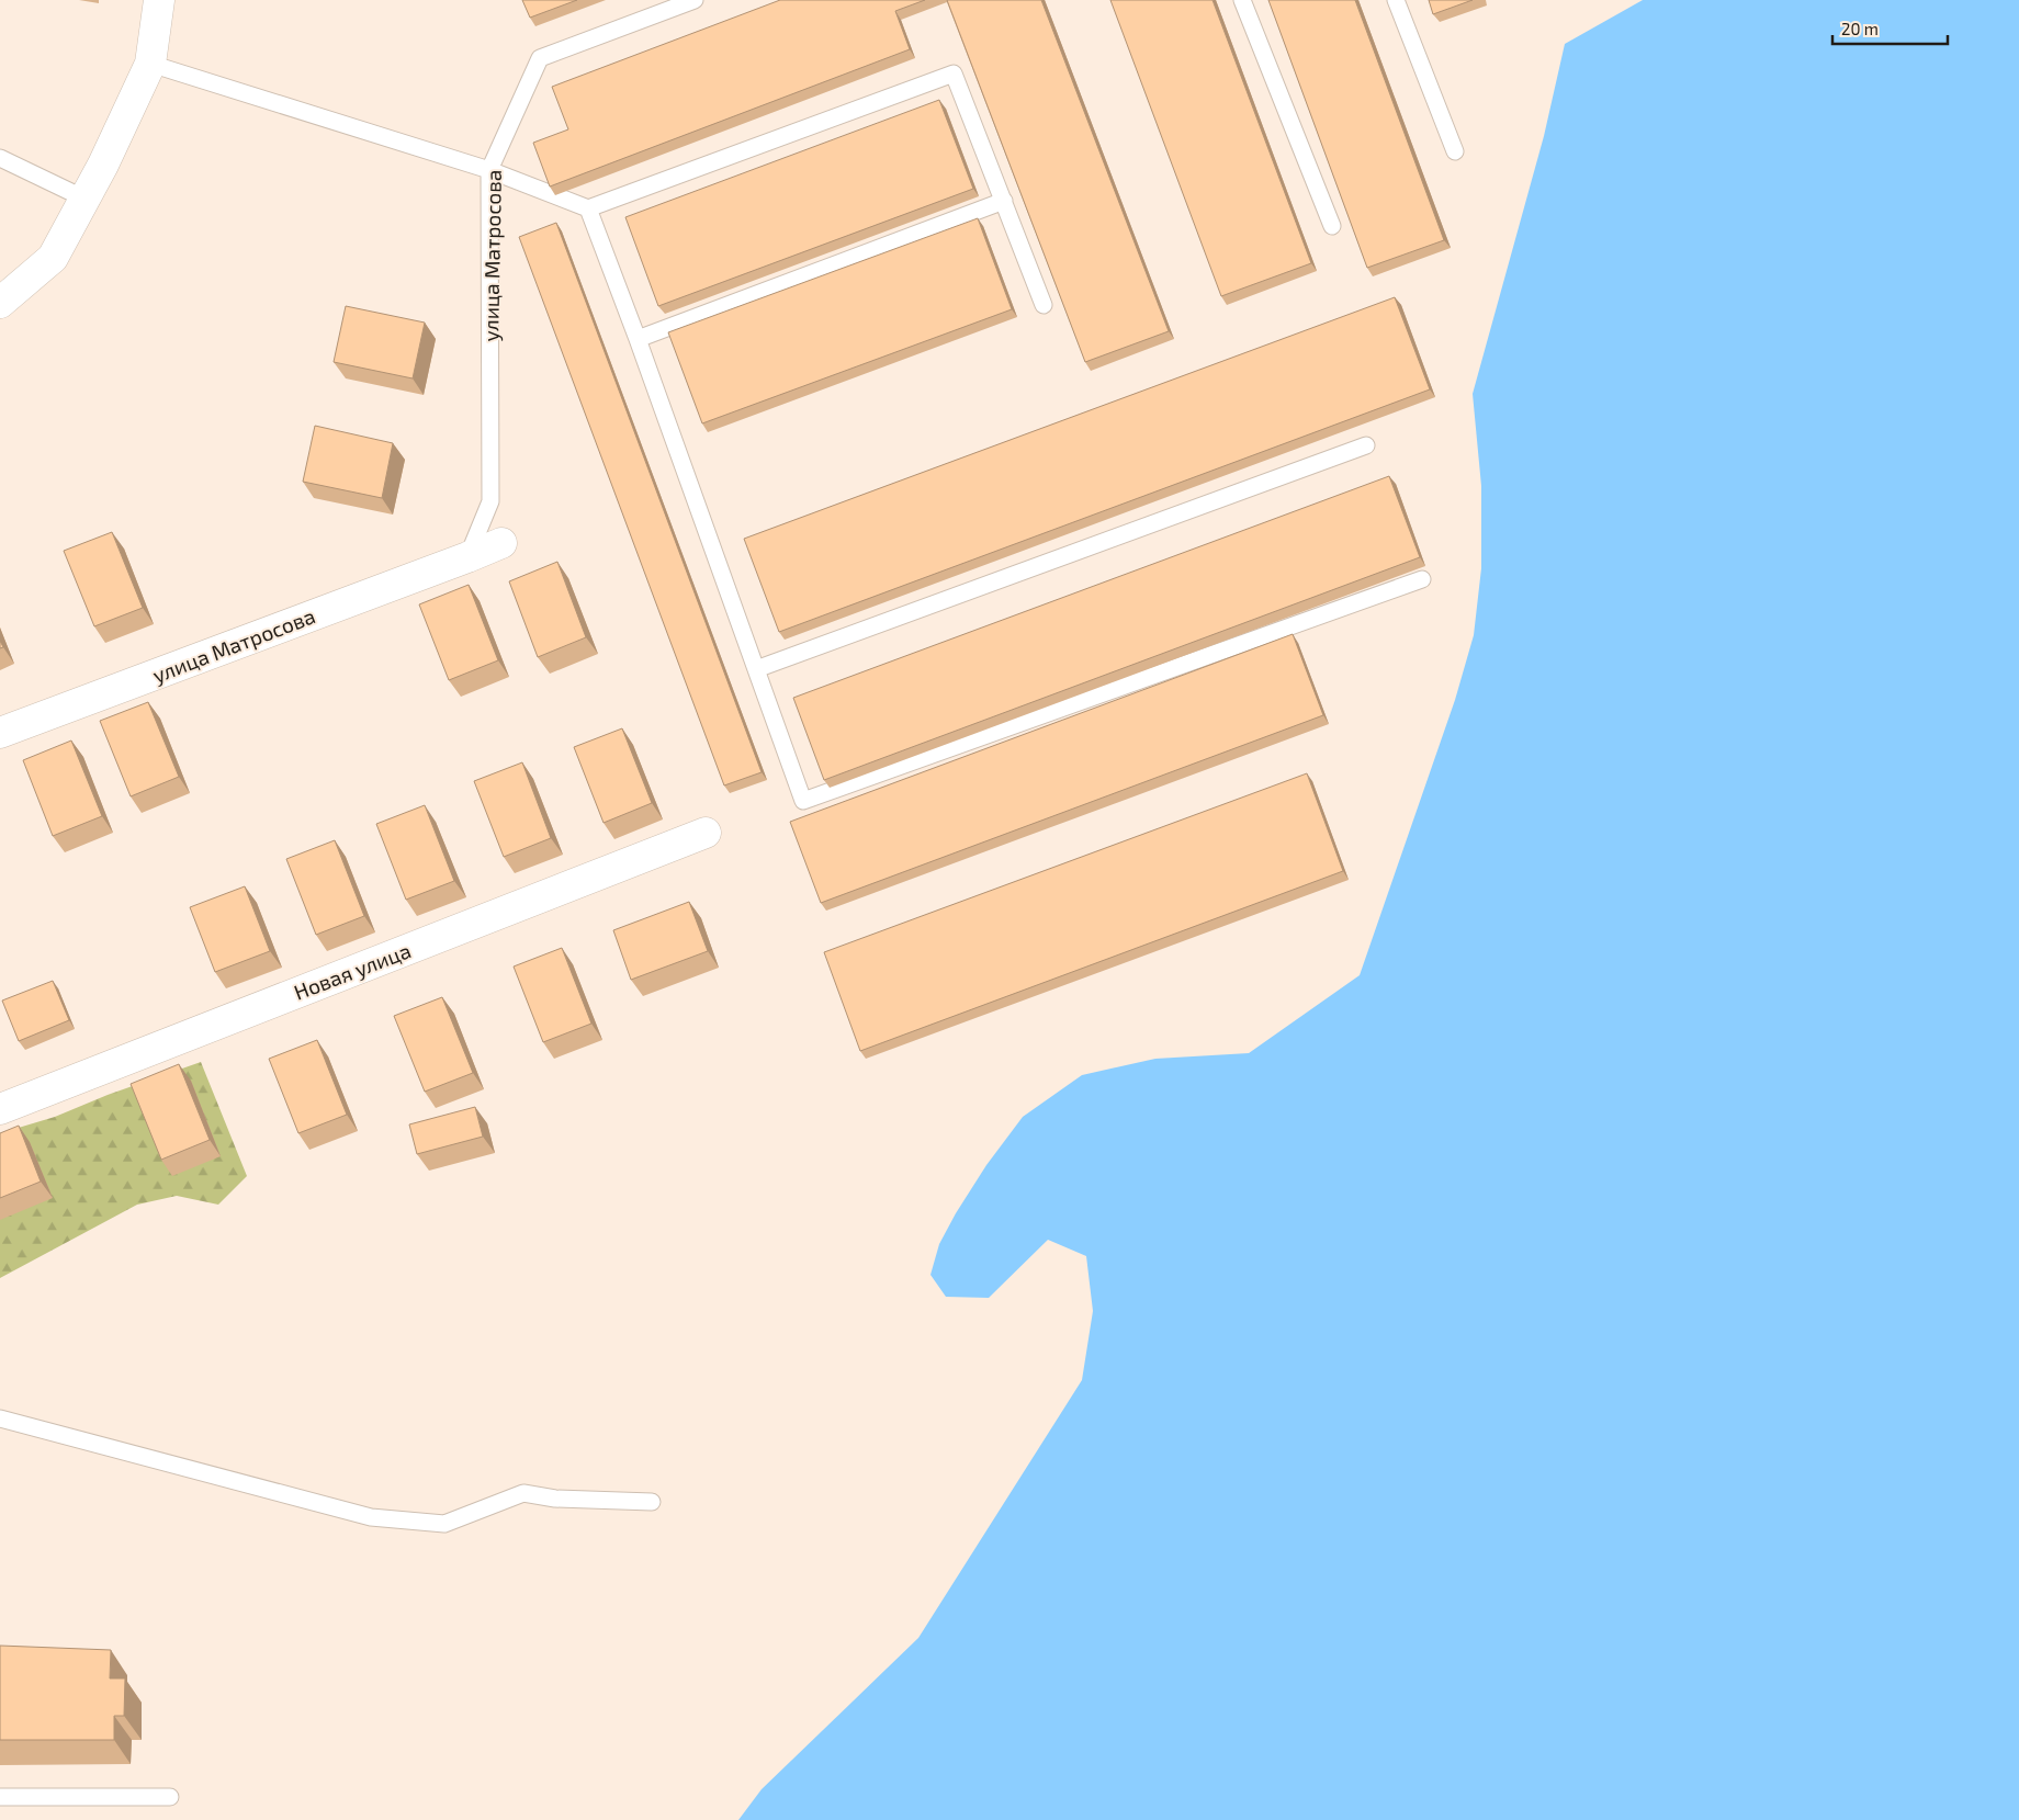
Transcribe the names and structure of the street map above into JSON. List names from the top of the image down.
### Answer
{
  "streets": {
    "street": ["улица Матросова", "Новая улица"]
  },
  "scale_bar": "20 m"
}
